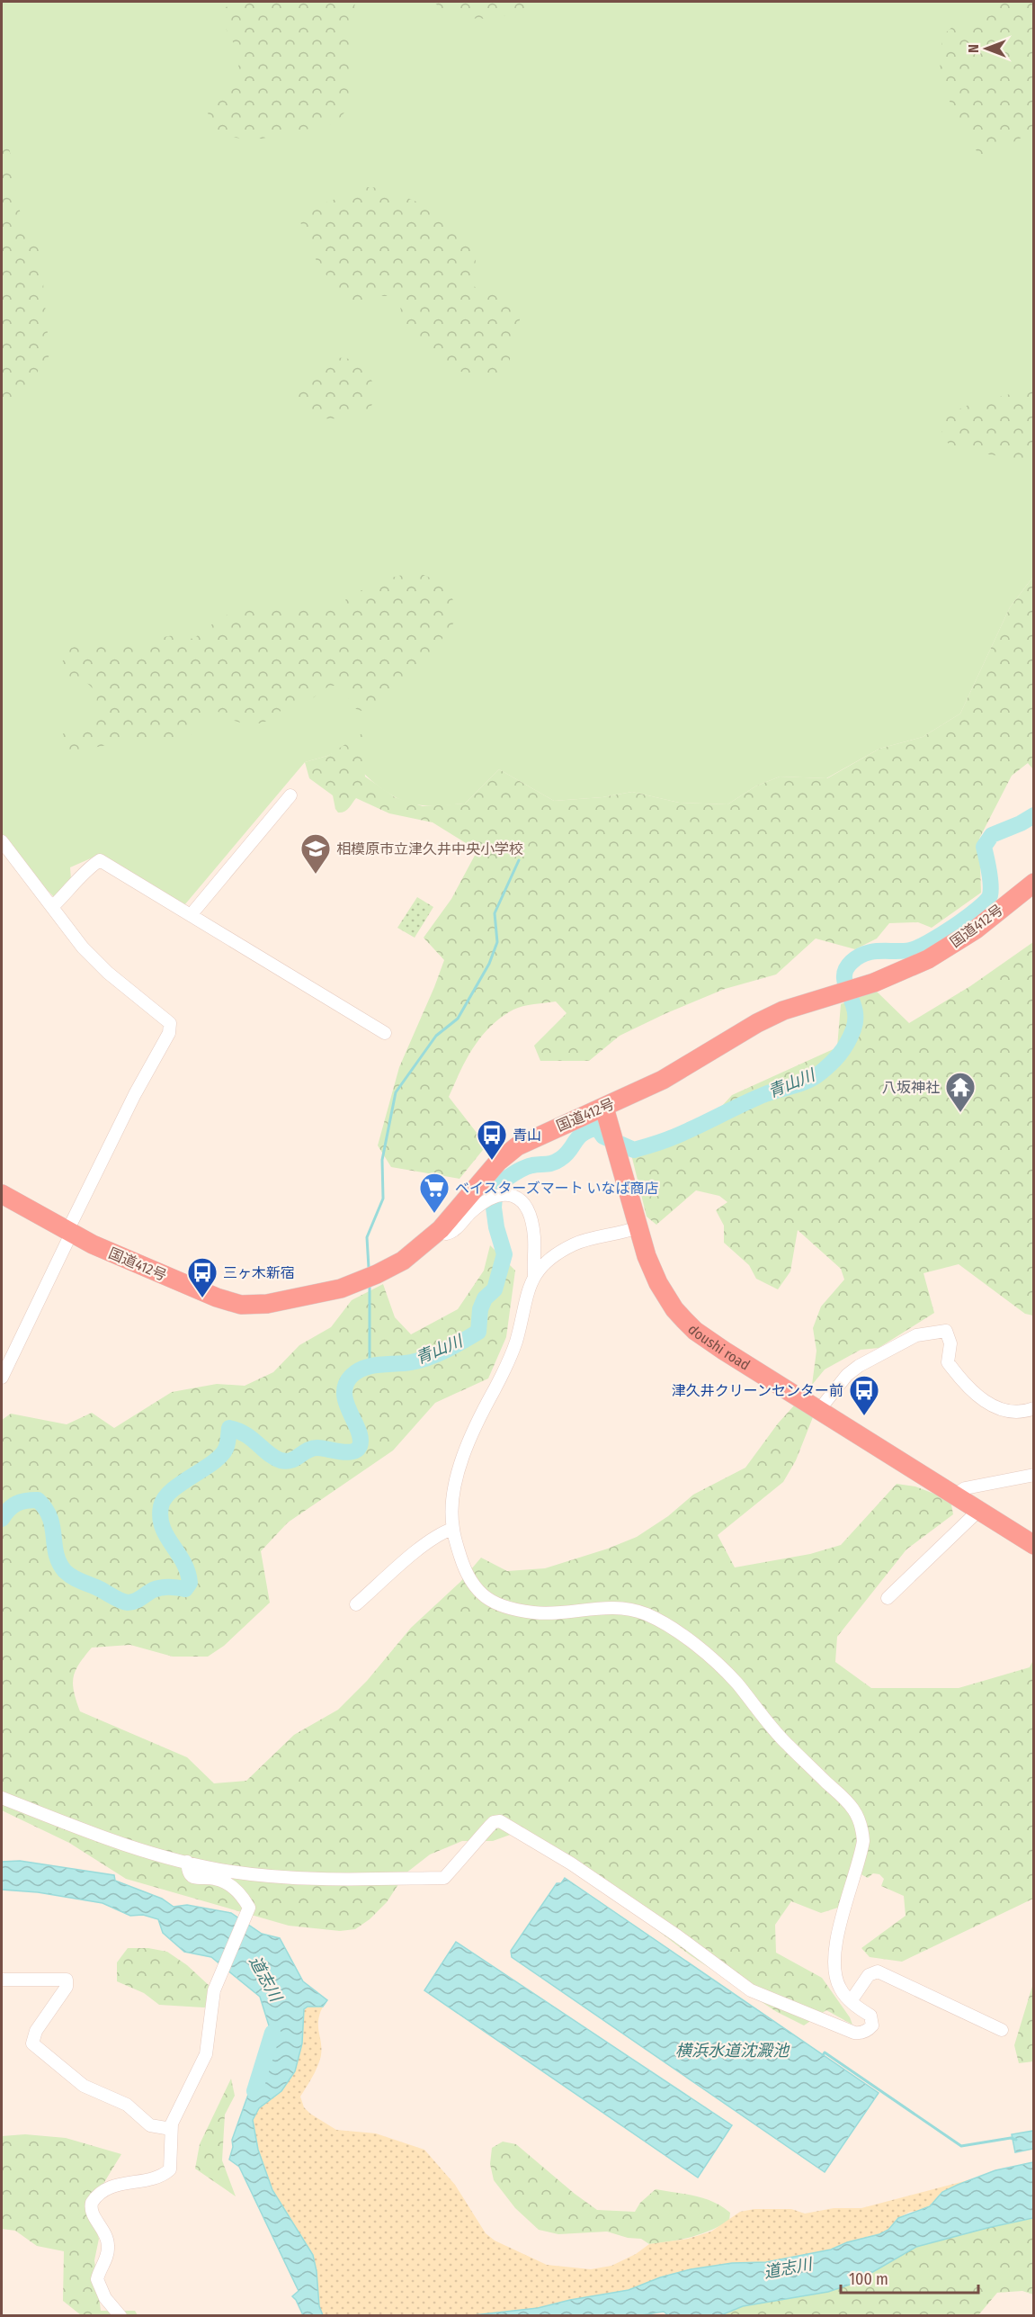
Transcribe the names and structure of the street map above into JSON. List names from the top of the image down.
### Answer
{
  "streets": {
    "highway": ["国道412号", "doushi road"]
  },
  "crossings": [
    ["国道412号", "doushi road"]
  ],
  "water": ["青山川", "道志川", "横浜水道沈澱池"],
  "places": {
    "school or university": ["相模原市立津久井中央小学校"],
    "temple": ["八坂神社"],
    "bus stop": ["青山", "三ヶ木新宿", "津久井クリーンセンター前"],
    "supermarket": ["ベイスターズマート いなば商店"]
  },
  "scale_bar": "100 m",
  "north": "left"
}
